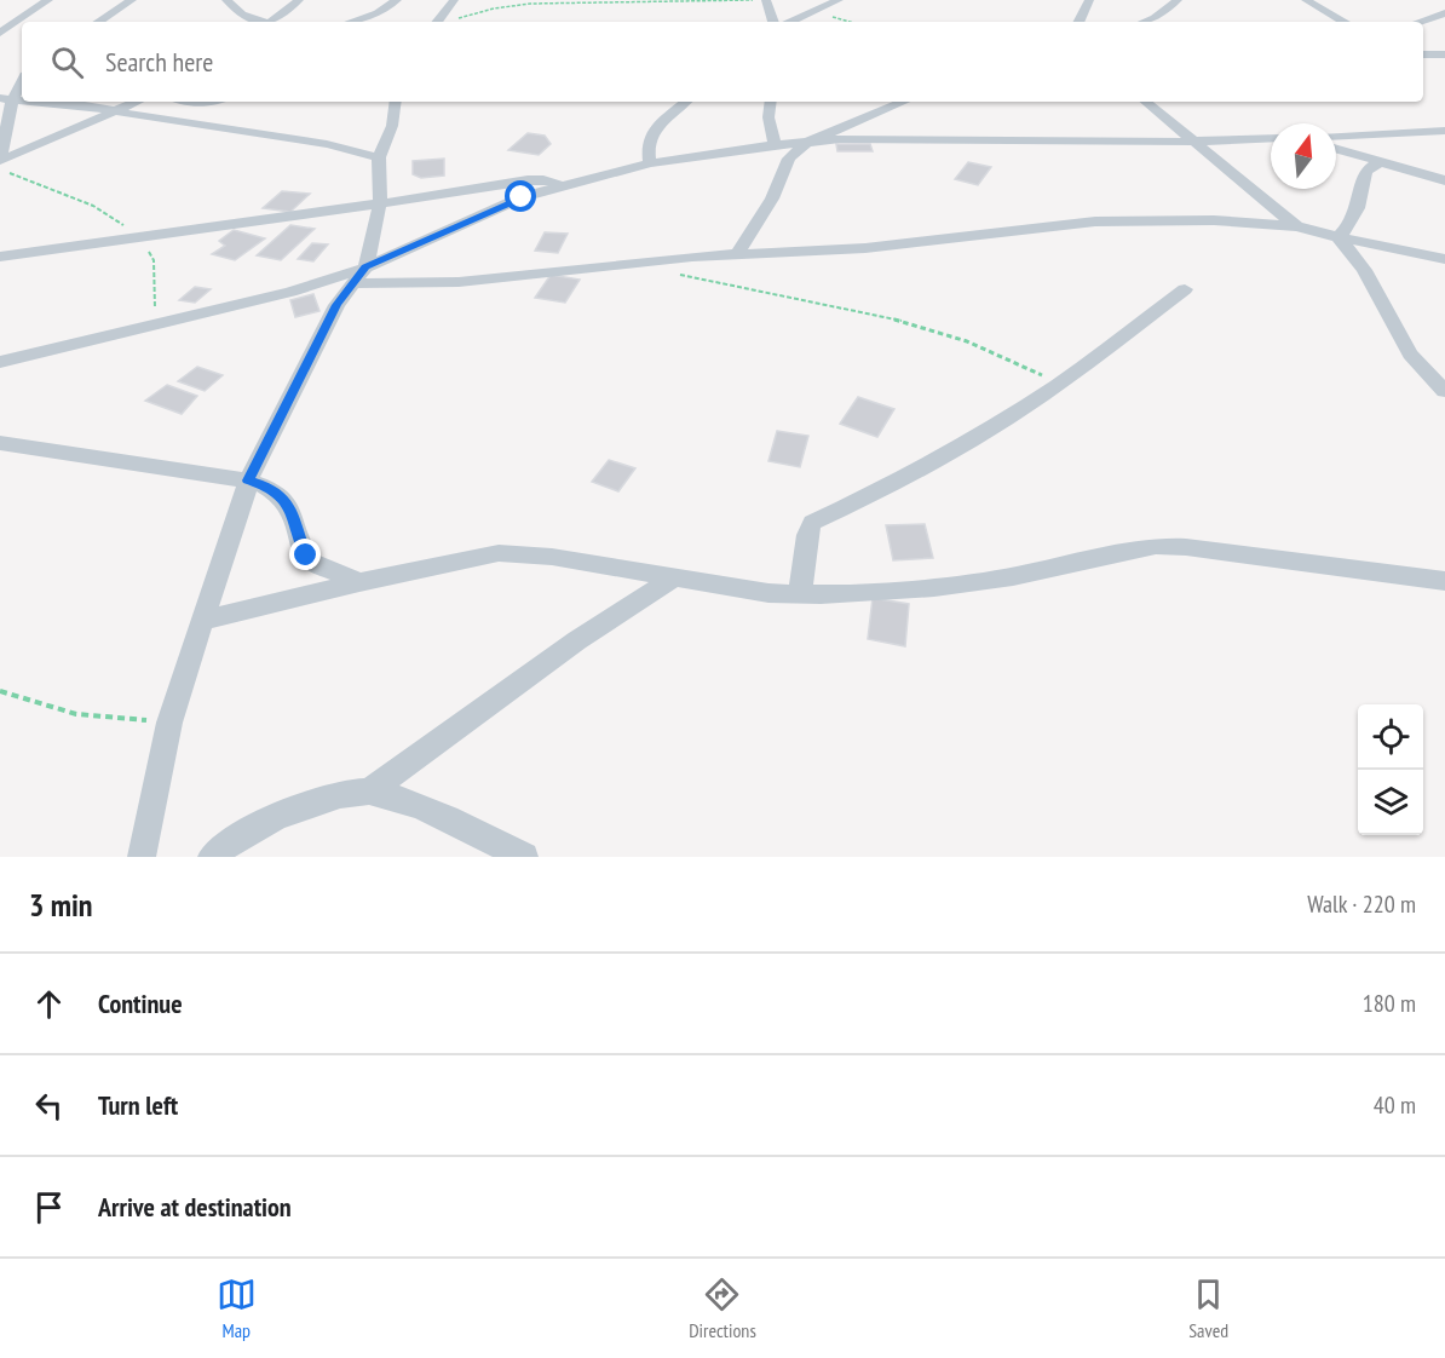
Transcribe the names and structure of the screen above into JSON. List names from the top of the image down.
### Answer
{
  "north": "top",
  "page": {
    "search": "Search here",
    "heading": ["3 min", "Walk · 220 m"],
    "list": [
      ["Continue", "180 m"],
      ["Turn left", "40 m"],
      "Arrive at destination"
    ],
    "nav": ["Map", "Directions", "Saved"]
  }
}
